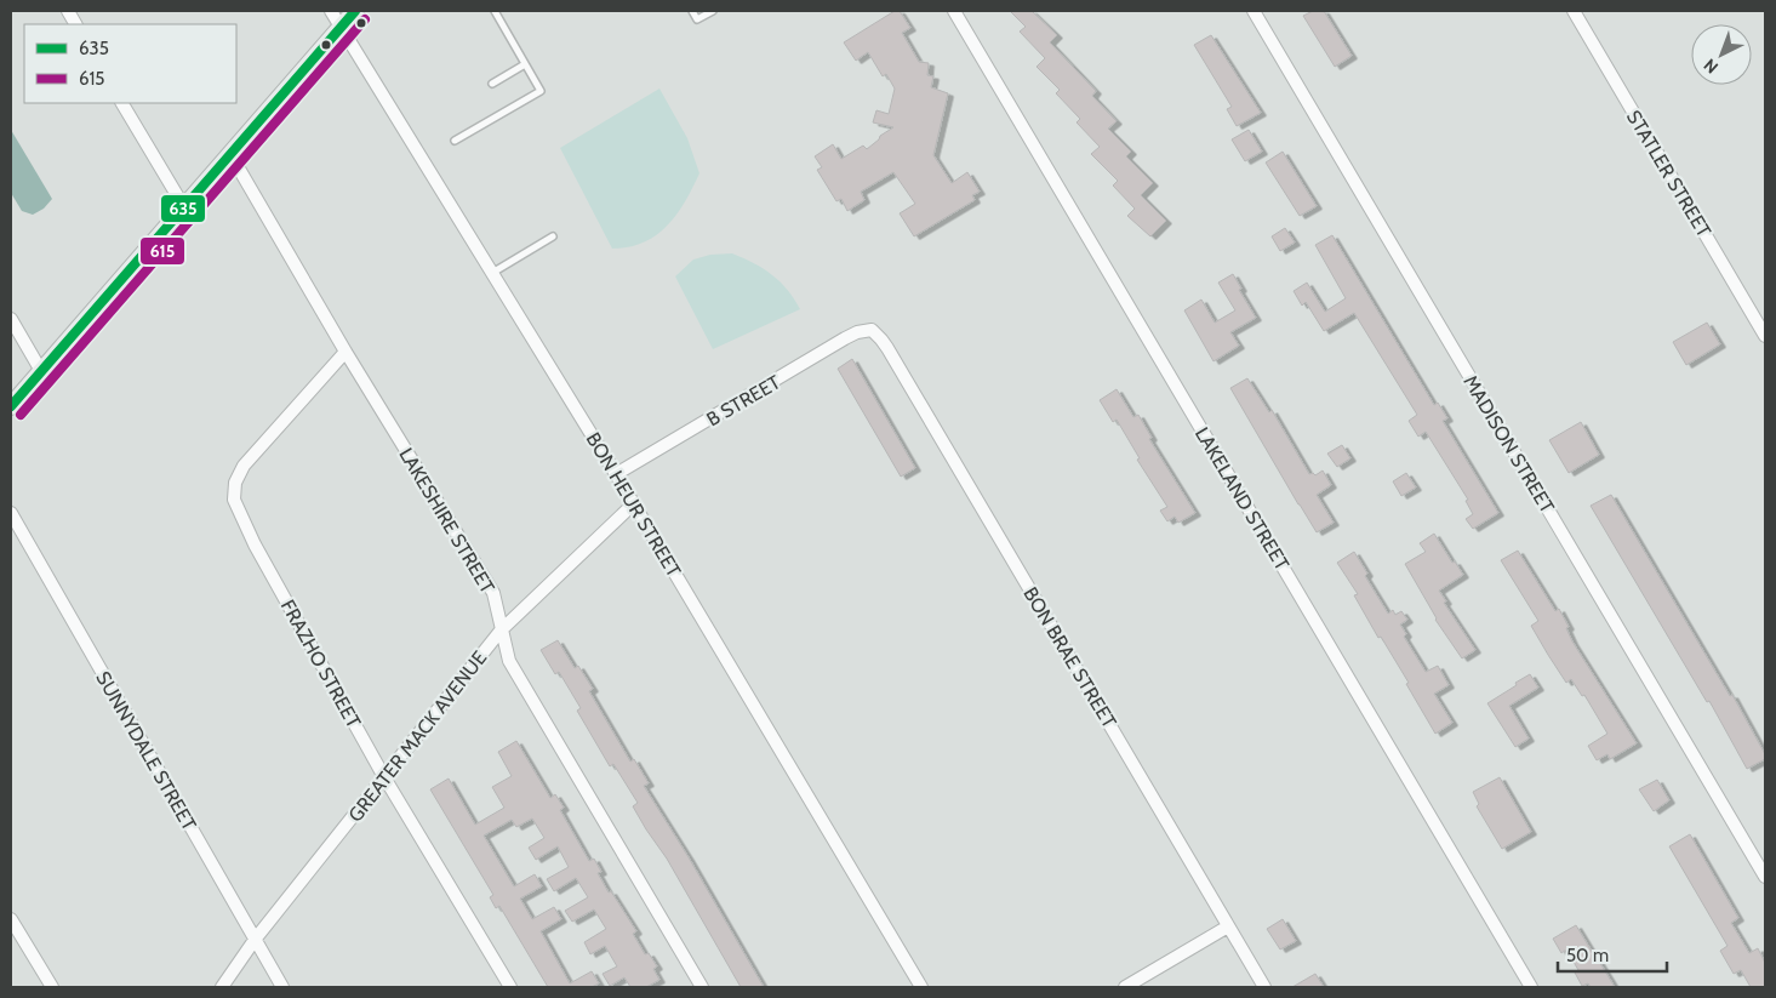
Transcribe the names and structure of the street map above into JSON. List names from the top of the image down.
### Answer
{
  "streets": {
    "street": [
      "STATLER STREET",
      "B STREET",
      "MADISON STREET",
      "LAKELAND STREET",
      "BON HEUR STREET",
      "LAKESHIRE STREET",
      "BON BRAE STREET",
      "FRAZHO STREET",
      "GREATER MACK AVENUE",
      "SUNNYDALE STREET"
    ]
  },
  "crossings": [
    ["B STREET", "BON HEUR STREET"],
    ["B STREET", "BON BRAE STREET"],
    ["BON HEUR STREET", "GREATER MACK AVENUE"],
    ["LAKESHIRE STREET", "FRAZHO STREET"],
    ["LAKESHIRE STREET", "GREATER MACK AVENUE"],
    ["FRAZHO STREET", "GREATER MACK AVENUE"],
    ["GREATER MACK AVENUE", "SUNNYDALE STREET"]
  ],
  "lines": ["transit line 635", "transit line 615"],
  "legend": ["635", "615"],
  "scale_bar": "50 m",
  "north": "bottom left"
}
